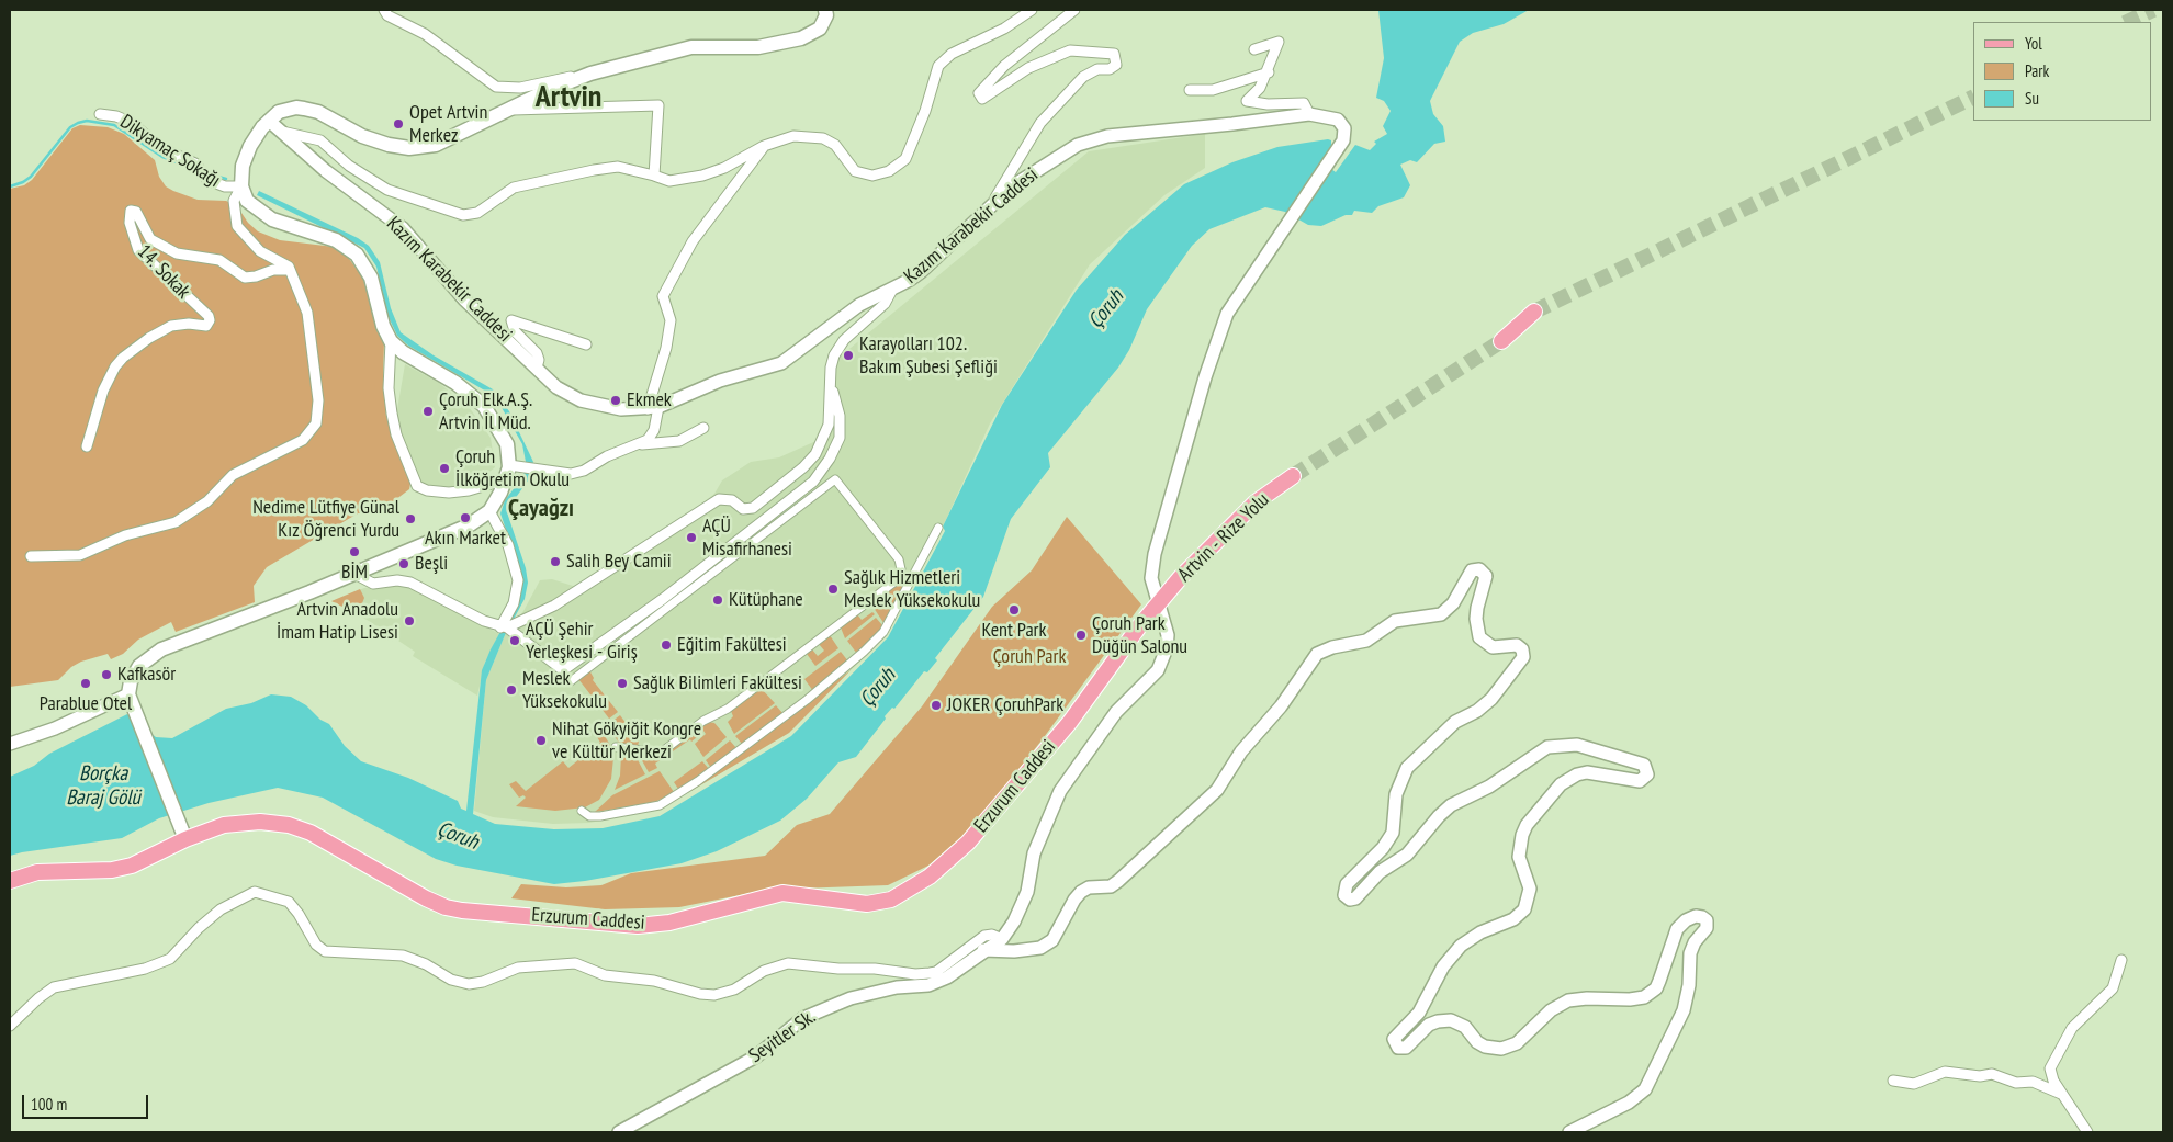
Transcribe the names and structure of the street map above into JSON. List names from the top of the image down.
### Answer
{
  "streets": {
    "main road": ["Artvin - Rize Yolu", "Erzurum Caddesi"],
    "street": [
      "Dikyamaç Sokağı",
      "Kazım Karabekir Caddesi",
      "14. Sokak",
      "Seyitler Sk."
    ]
  },
  "crossings": [
    ["Kazım Karabekir Caddesi", "Artvin - Rize Yolu"],
    ["Kazım Karabekir Caddesi", "Erzurum Caddesi"],
    ["Kazım Karabekir Caddesi", "Seyitler Sk."],
    ["Artvin - Rize Yolu", "Erzurum Caddesi"]
  ],
  "districts": ["Artvin", "Çayağzı"],
  "water": ["Çoruh", "Borçka Baraj Gölü"],
  "parks": ["Çoruh Park"],
  "places": [
    "Opet Artvin Merkez",
    "Karayolları 102. Bakım Şubesi Şefliği",
    "Ekmek",
    "Çoruh Elk.A.Ş. Artvin İl Müd.",
    "Çoruh İlköğretim Okulu",
    "Akın Market",
    "Nedime Lütfiye Günal Kız Öğrenci Yurdu",
    "AÇÜ Misafirhanesi",
    "BİM",
    "Salih Bey Camii",
    "Beşli",
    "Sağlık Hizmetleri Meslek Yüksekokulu",
    "Kütüphane",
    "Kent Park",
    "Artvin Anadolu İmam Hatip Lisesi",
    "Çoruh Park Düğün Salonu",
    "AÇÜ Şehir Yerleşkesi - Giriş",
    "Eğitim Fakültesi",
    "Kafkasör",
    "Parablue Otel",
    "Sağlık Bilimleri Fakültesi",
    "Meslek Yüksekokulu",
    "JOKER ÇoruhPark",
    "Nihat Gökyiğit Kongre ve Kültür Merkezi"
  ],
  "legend": ["Yol", "Park", "Su"],
  "scale_bar": "100 m"
}
